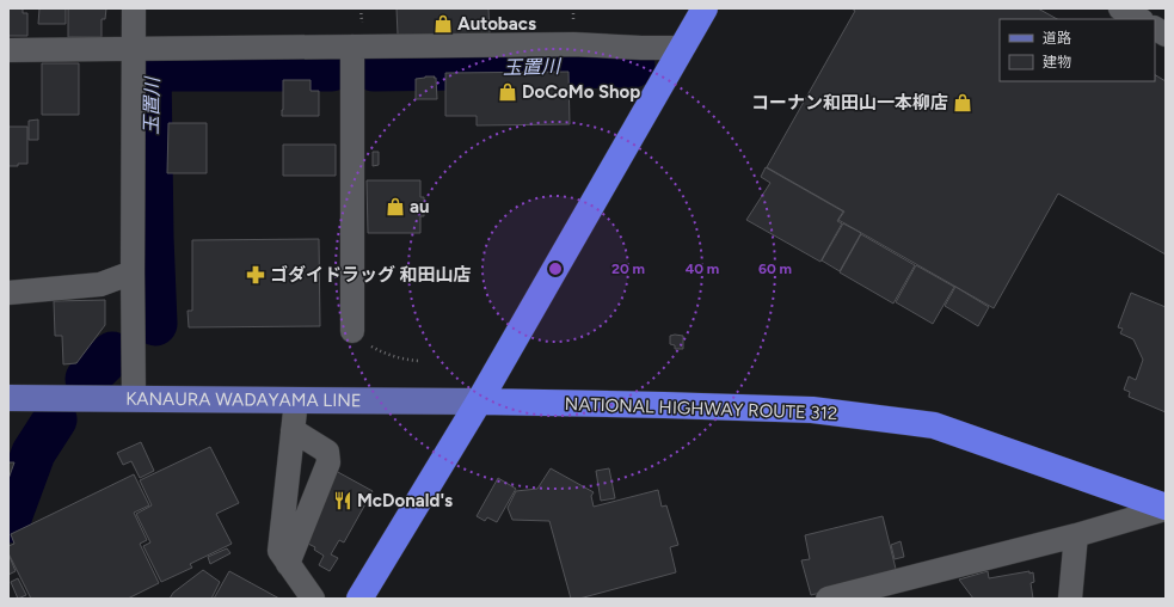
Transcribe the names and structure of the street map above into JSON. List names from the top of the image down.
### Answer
{
  "streets": {
    "highway": ["NATIONAL HIGHWAY ROUTE 312"],
    "main road": ["KANAURA WADAYAMA LINE"]
  },
  "crossings": [
    ["KANAURA WADAYAMA LINE", "NATIONAL HIGHWAY ROUTE 312"]
  ],
  "water": ["玉置川"],
  "places": {
    "shop": [
      "Autobacs",
      "DoCoMo Shop",
      "コーナン和田山一本柳店",
      "au"
    ],
    "pharmacy": ["ゴダイドラッグ 和田山店"],
    "restaurant": ["McDonald's"]
  },
  "legend": ["道路", "建物"],
  "rings": ["20 m", "40 m", "60 m"]
}
